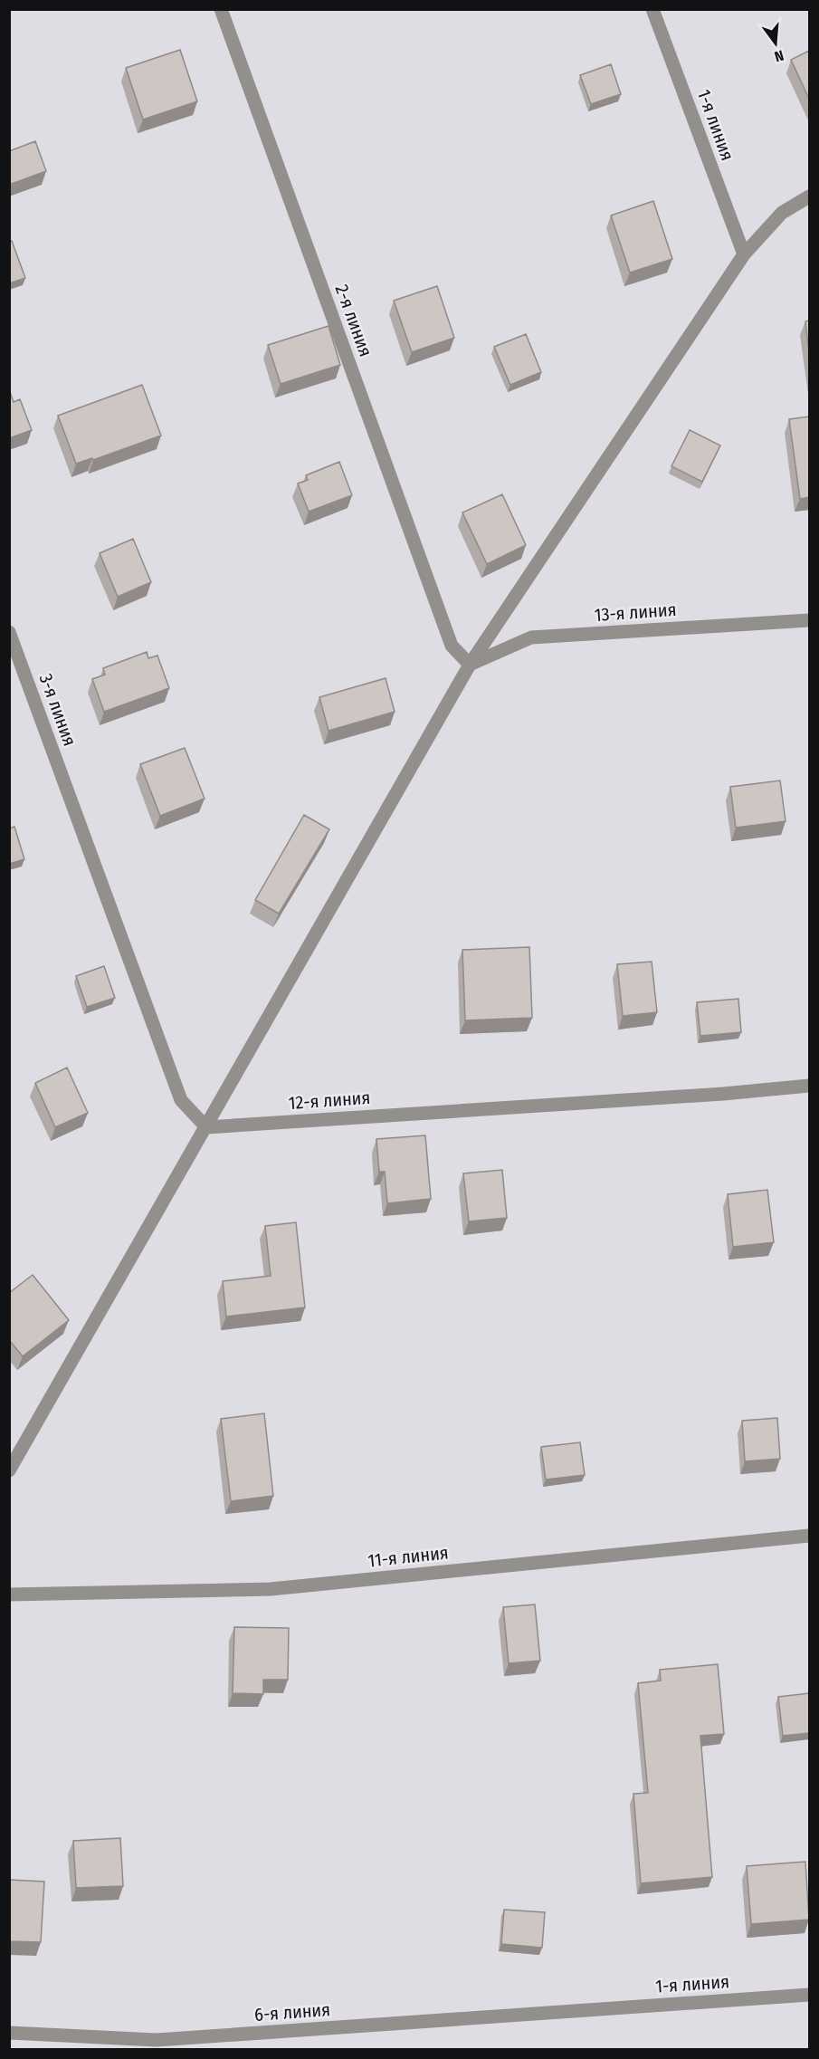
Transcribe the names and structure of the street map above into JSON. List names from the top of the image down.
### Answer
{
  "streets": {
    "street": [
      "1-я линия",
      "2-я линия",
      "13-я линия",
      "3-я линия",
      "12-я линия",
      "11-я линия",
      "6-я линия"
    ]
  },
  "crossings": [
    ["1-я линия", "6-я линия"],
    ["2-я линия", "13-я линия"],
    ["3-я линия", "12-я линия"]
  ],
  "north": "bottom"
}
